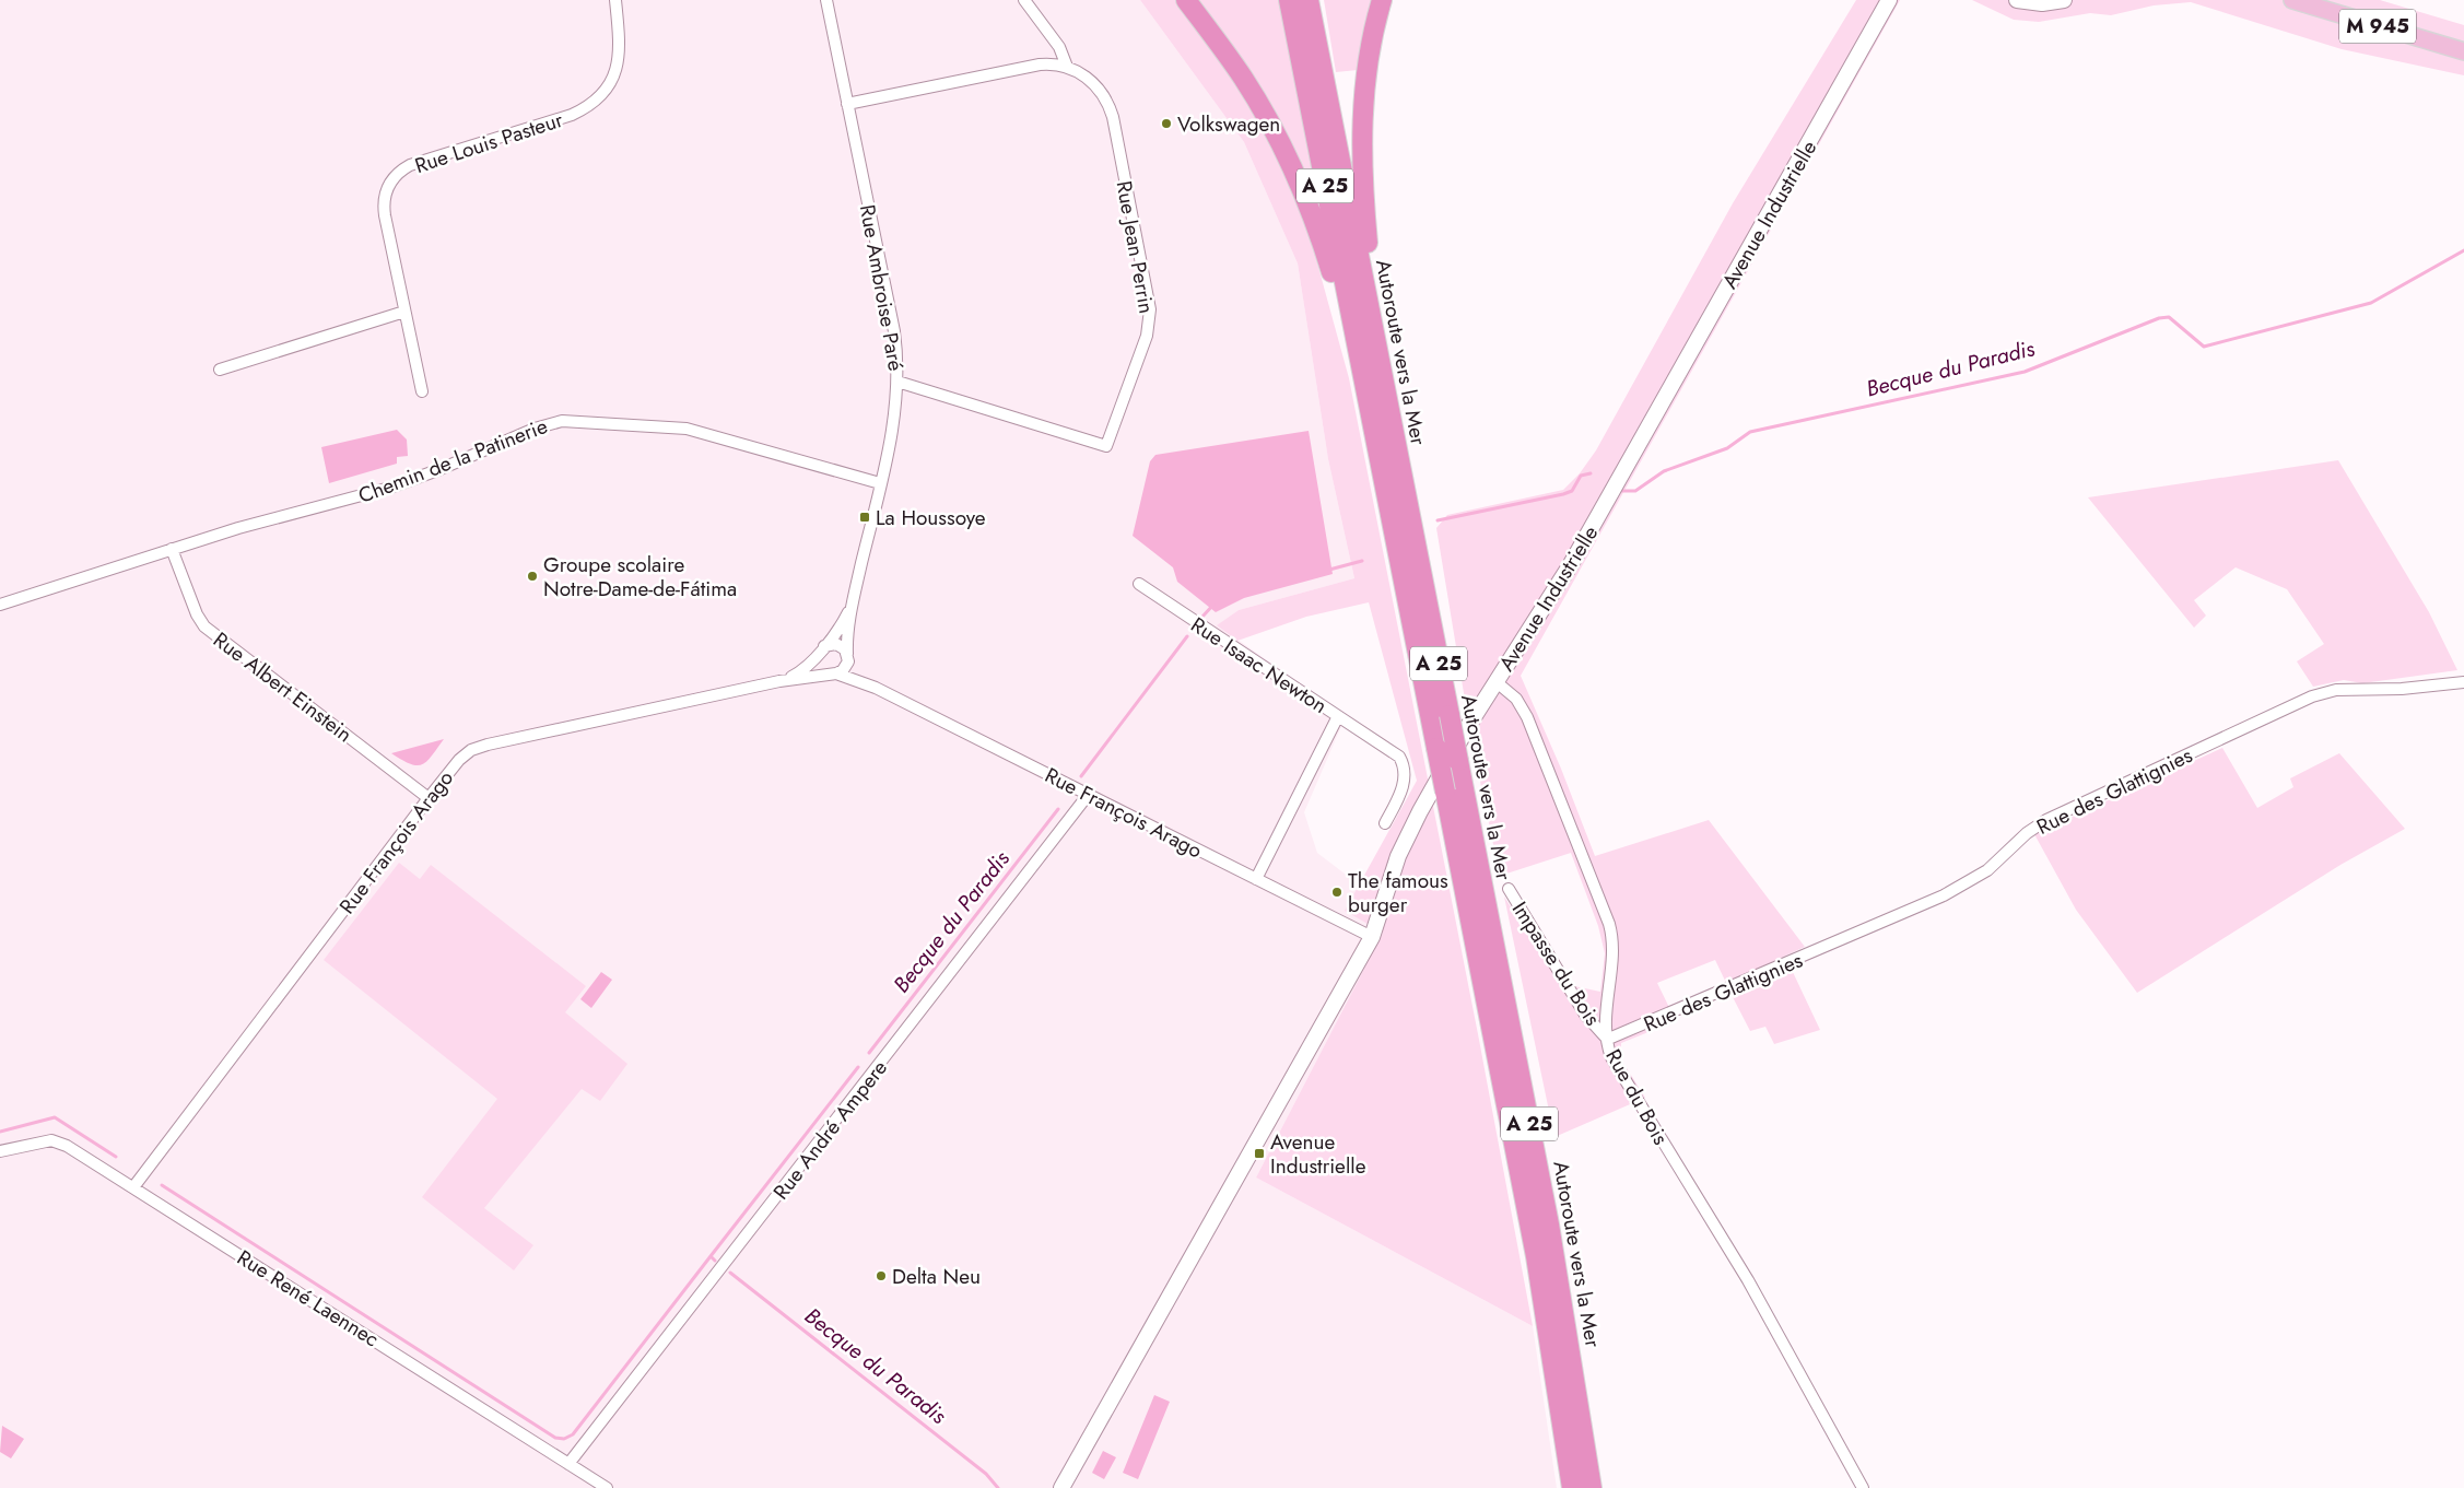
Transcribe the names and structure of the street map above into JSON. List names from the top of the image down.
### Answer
{
  "streets": {
    "highway": ["A 25", "Autoroute vers la Mer"],
    "main road": ["M 945"],
    "street": [
      "Rue Louis Pasteur",
      "Avenue Industrielle",
      "Rue Jean Perrin",
      "Rue Ambroise Paré",
      "Chemin de la Patinerie",
      "Rue Isaac Newton",
      "Rue Albert Einstein",
      "Rue des Glattignies",
      "Rue François Arago",
      "Impasse du Bois",
      "Rue du Bois",
      "Rue André Ampere",
      "Rue René Laennec"
    ]
  },
  "crossings": [
    ["Avenue Industrielle", "Rue François Arago"],
    ["Avenue Industrielle", "Rue du Bois"],
    ["Rue Jean Perrin", "Rue Ambroise Paré"],
    ["Rue Ambroise Paré", "Chemin de la Patinerie"],
    ["Rue Ambroise Paré", "Rue François Arago"],
    ["Chemin de la Patinerie", "Rue Albert Einstein"],
    ["Rue Isaac Newton", "Rue François Arago"],
    ["Rue Albert Einstein", "Rue François Arago"],
    ["Rue des Glattignies", "Impasse du Bois"],
    ["Rue des Glattignies", "Rue du Bois"],
    ["Rue François Arago", "Rue André Ampere"],
    ["Rue François Arago", "Rue René Laennec"],
    ["Impasse du Bois", "Rue du Bois"],
    ["Rue André Ampere", "Rue René Laennec"]
  ],
  "water": ["Becque du Paradis"],
  "places": {
    "other": [
      "Volkswagen",
      "Groupe scolaire Notre-Dame-de-Fátima",
      "The famous burger",
      "Delta Neu"
    ],
    "transit": ["La Houssoye", "Avenue Industrielle"]
  }
}
